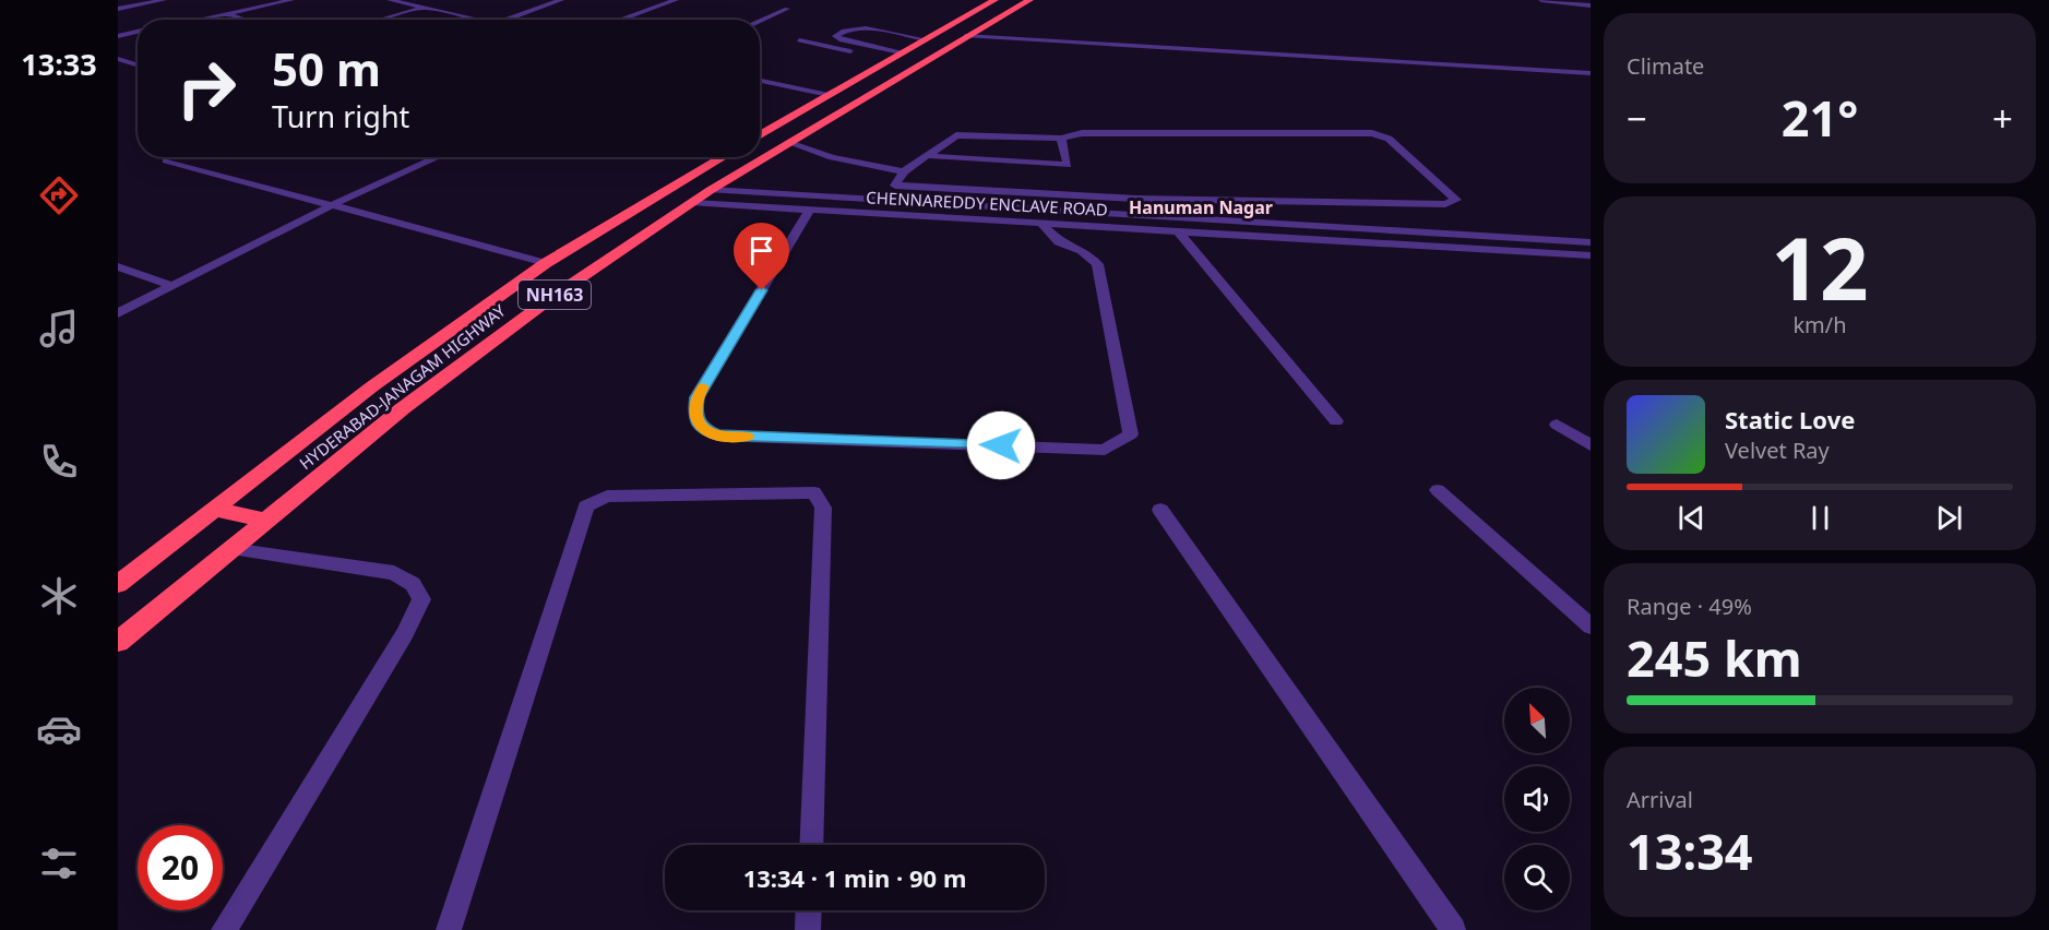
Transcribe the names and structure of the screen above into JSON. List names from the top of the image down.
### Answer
{
  "streets": {
    "highway": ["NH163", "HYDERABAD-JANAGAM HIGHWAY"],
    "street": ["CHENNAREDDY ENCLAVE ROAD"]
  },
  "crossings": [
    ["CHENNAREDDY ENCLAVE ROAD", "HYDERABAD-JANAGAM HIGHWAY"]
  ],
  "districts": ["Hanuman Nagar"],
  "north": "top left",
  "page": {
    "tabs": "13:33",
    "tile": [
      "Climate",
      ["12", "km/h"],
      ["Range · 49%", "245 km"],
      ["Arrival", "13:34"]
    ],
    "turn": ["50 m", "Turn right"],
    "heat": ["−", "21°", "+"],
    "song": ["Static Love", "Velvet Ray"],
    "limit": "20",
    "trip": "13:34 · 1 min · 90 m"
  }
}
